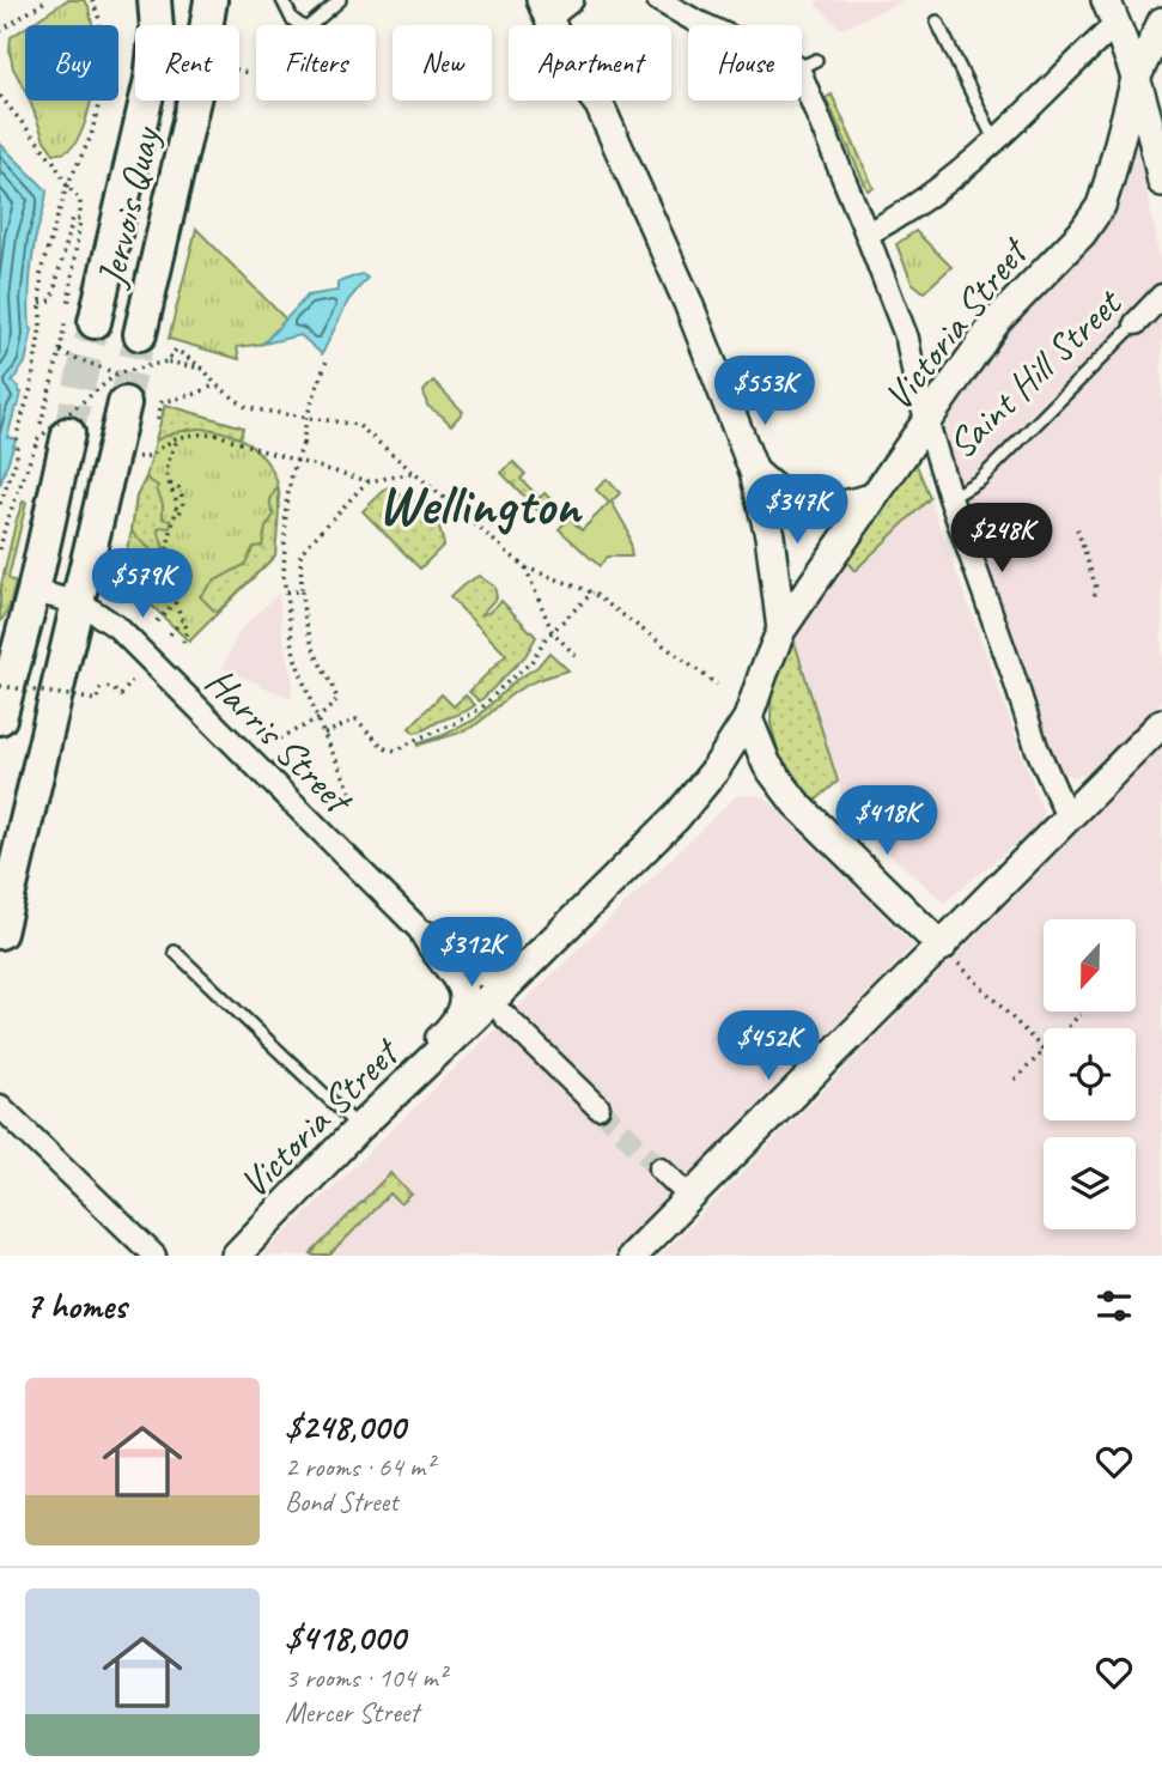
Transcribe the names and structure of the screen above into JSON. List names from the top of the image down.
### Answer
{
  "streets": {
    "main road": ["Jervois Quay", "Victoria Street"],
    "street": ["Saint Hill Street", "Harris Street"]
  },
  "crossings": [
    ["Victoria Street", "Harris Street"]
  ],
  "districts": ["Wellington"],
  "north": "bottom",
  "page": {
    "chip": [
      "Buy",
      "Rent",
      "Filters",
      "New",
      "Apartment",
      "House"
    ],
    "price": [
      "$553K",
      "$347K",
      "$248K",
      "$579K",
      "$418K",
      "$312K",
      "$452K"
    ],
    "heading": "7 homes",
    "list": [
      {
        "name": "$248,000",
        "note": "2 rooms · 64 m² · Bond Street"
      },
      {
        "name": "$418,000",
        "note": "3 rooms · 104 m² · Mercer Street"
      }
    ]
  }
}
